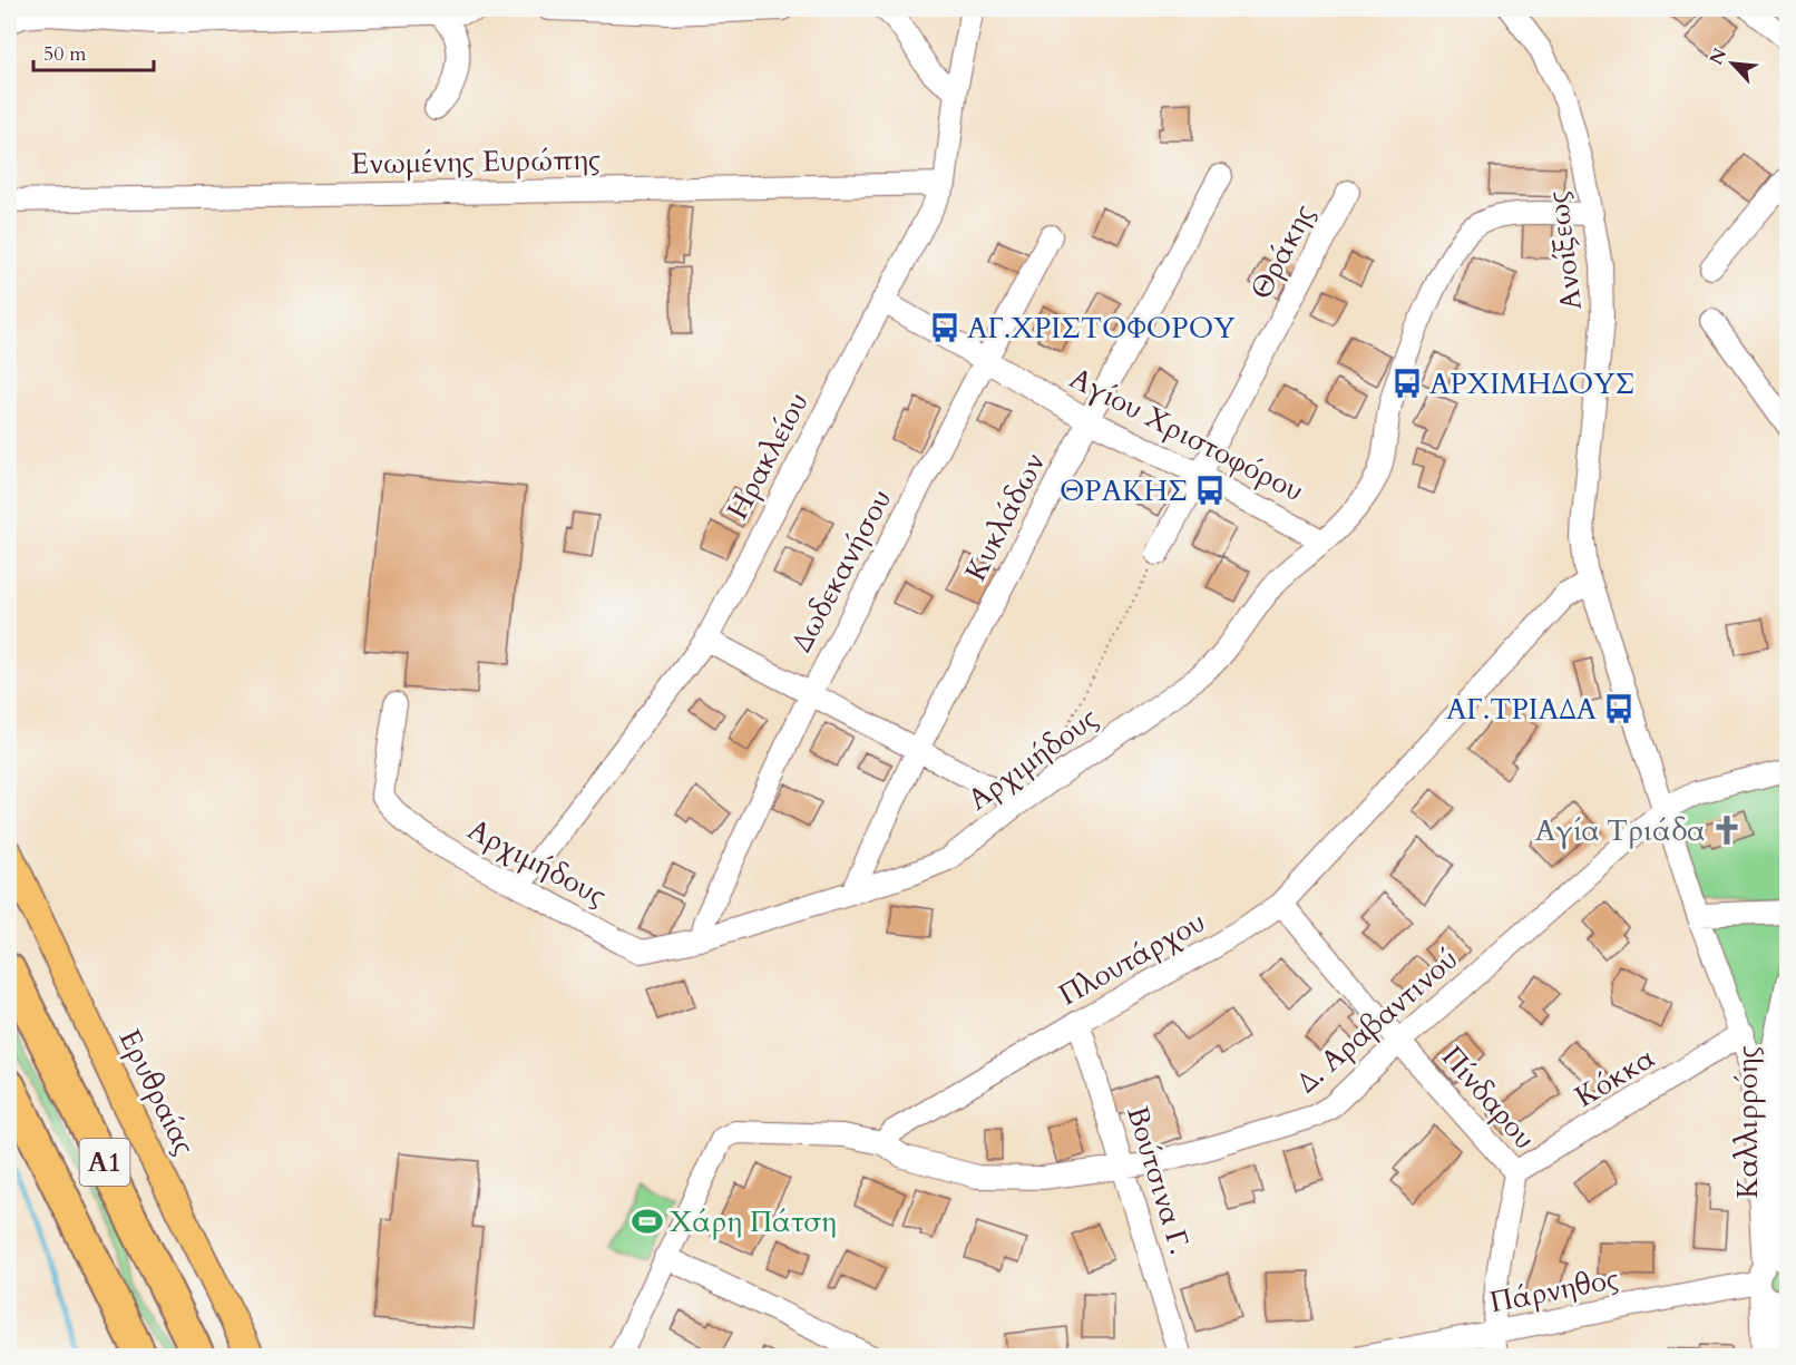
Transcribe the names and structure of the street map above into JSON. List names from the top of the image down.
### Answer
{
  "streets": {
    "highway": ["Α1"],
    "main road": ["Ερυθραίας"],
    "street": [
      "Ενωμένης Ευρώπης",
      "Ανοίξεως",
      "Θράκης",
      "Αγίου Χριστοφόρου",
      "Ηρακλείου",
      "Κυκλάδων",
      "Δωδεκανήσου",
      "Αρχιμήδους",
      "Πλουτάρχου",
      "Δ. Αραβαντινού",
      "Κόκκα",
      "Πίνδαρου",
      "Καλλιρρόης",
      "Βούτσινα Γ.",
      "Πάρνηθος"
    ]
  },
  "crossings": [
    ["Ενωμένης Ευρώπης", "Ηρακλείου"],
    ["Ανοίξεως", "Αρχιμήδους"],
    ["Ανοίξεως", "Πλουτάρχου"],
    ["Ανοίξεως", "Δ. Αραβαντινού"],
    ["Ανοίξεως", "Κόκκα"],
    ["Ανοίξεως", "Καλλιρρόης"],
    ["Ανοίξεως", "Πάρνηθος"],
    ["Θράκης", "Αγίου Χριστοφόρου"],
    ["Αγίου Χριστοφόρου", "Ηρακλείου"],
    ["Αγίου Χριστοφόρου", "Κυκλάδων"],
    ["Αγίου Χριστοφόρου", "Δωδεκανήσου"],
    ["Αγίου Χριστοφόρου", "Αρχιμήδους"],
    ["Ηρακλείου", "Αρχιμήδους"],
    ["Κυκλάδων", "Αρχιμήδους"],
    ["Δωδεκανήσου", "Αρχιμήδους"],
    ["Πλουτάρχου", "Δ. Αραβαντινού"],
    ["Πλουτάρχου", "Πίνδαρου"],
    ["Πλουτάρχου", "Βούτσινα Γ."],
    ["Δ. Αραβαντινού", "Πίνδαρου"],
    ["Δ. Αραβαντινού", "Βούτσινα Γ."],
    ["Κόκκα", "Πίνδαρου"],
    ["Πίνδαρου", "Πάρνηθος"],
    ["Καλλιρρόης", "Πάρνηθος"]
  ],
  "places": {
    "bus stop": [
      "ΑΓ.ΧΡΙΣΤΟΦΟΡΟΥ",
      "ΑΡΧΙΜΗΔΟΥΣ",
      "ΘΡΑΚΗΣ",
      "ΑΓ.ΤΡΙΑΔΑ"
    ],
    "church": ["Αγία Τριάδα"],
    "sports": ["Χάρη Πάτση"]
  },
  "scale_bar": "50 m",
  "north": "top left"
}
